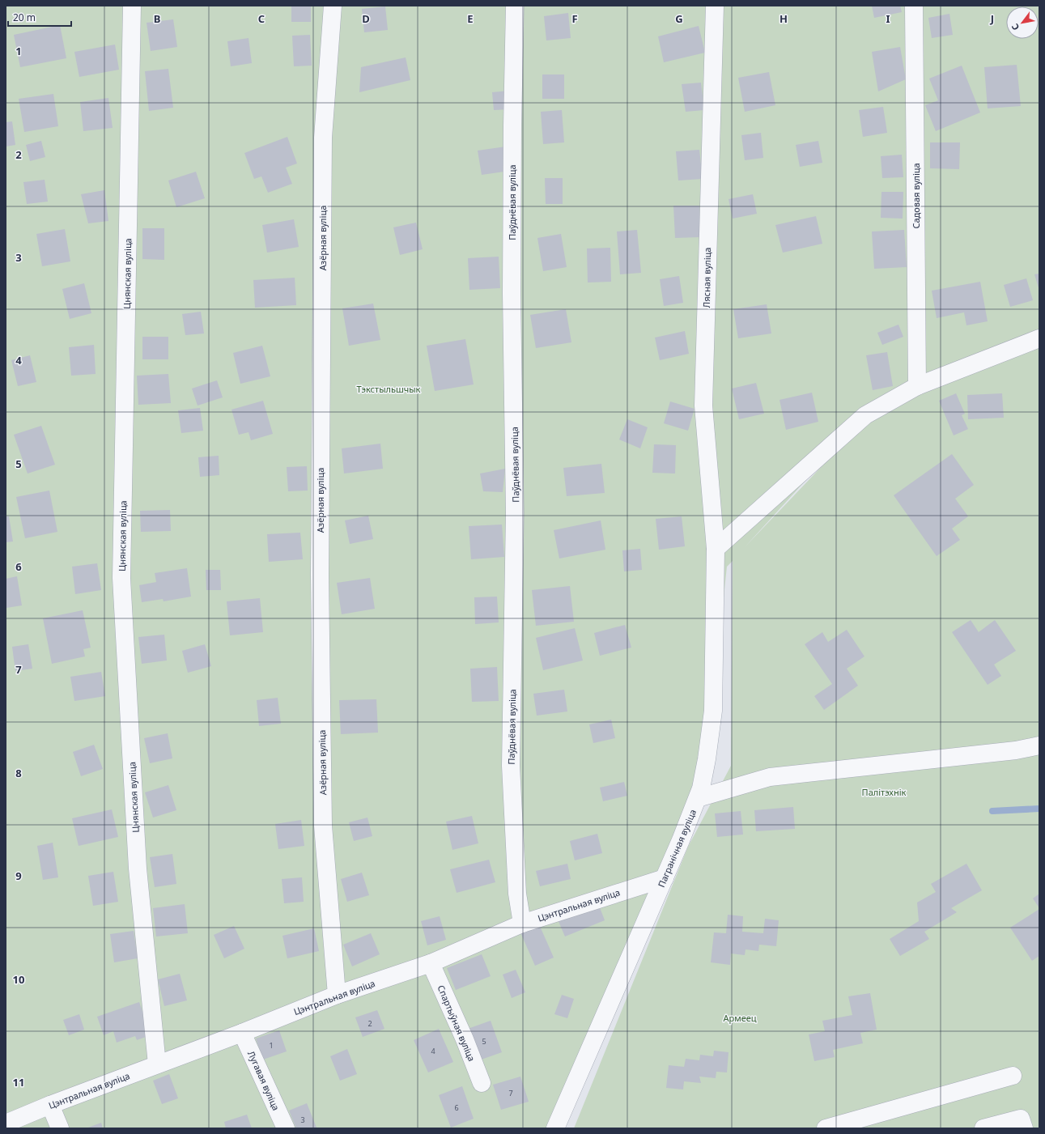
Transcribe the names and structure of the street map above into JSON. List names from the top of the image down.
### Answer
{
  "streets": {
    "street": [
      "Садовая вуліца",
      "Паўднёвая вуліца",
      "Азёрная вуліца",
      "Цнянская вуліца",
      "Лясная вуліца",
      "Пагранічная вуліца",
      "Цэнтральная вуліца",
      "Спартыўная вуліца",
      "Лугавая вуліца"
    ]
  },
  "crossings": [
    ["Паўднёвая вуліца", "Цэнтральная вуліца"],
    ["Азёрная вуліца", "Цэнтральная вуліца"],
    ["Цнянская вуліца", "Цэнтральная вуліца"],
    ["Лясная вуліца", "Пагранічная вуліца"],
    ["Пагранічная вуліца", "Цэнтральная вуліца"],
    ["Цэнтральная вуліца", "Спартыўная вуліца"],
    ["Цэнтральная вуліца", "Лугавая вуліца"]
  ],
  "parks": ["Тэкстыльшчык", "Палітэхнік", "Армеец"],
  "house_numbers": [
    "2",
    "5",
    "1",
    "4",
    "7",
    "6",
    "3"
  ],
  "scale_bar": "20 m",
  "north": "bottom left",
  "grid": {
    "columns": [
      "B",
      "C",
      "D",
      "E",
      "F",
      "G",
      "H",
      "I",
      "J"
    ],
    "rows": [
      "1",
      "2",
      "3",
      "4",
      "5",
      "6",
      "7",
      "8",
      "9",
      "10",
      "11"
    ]
  }
}
